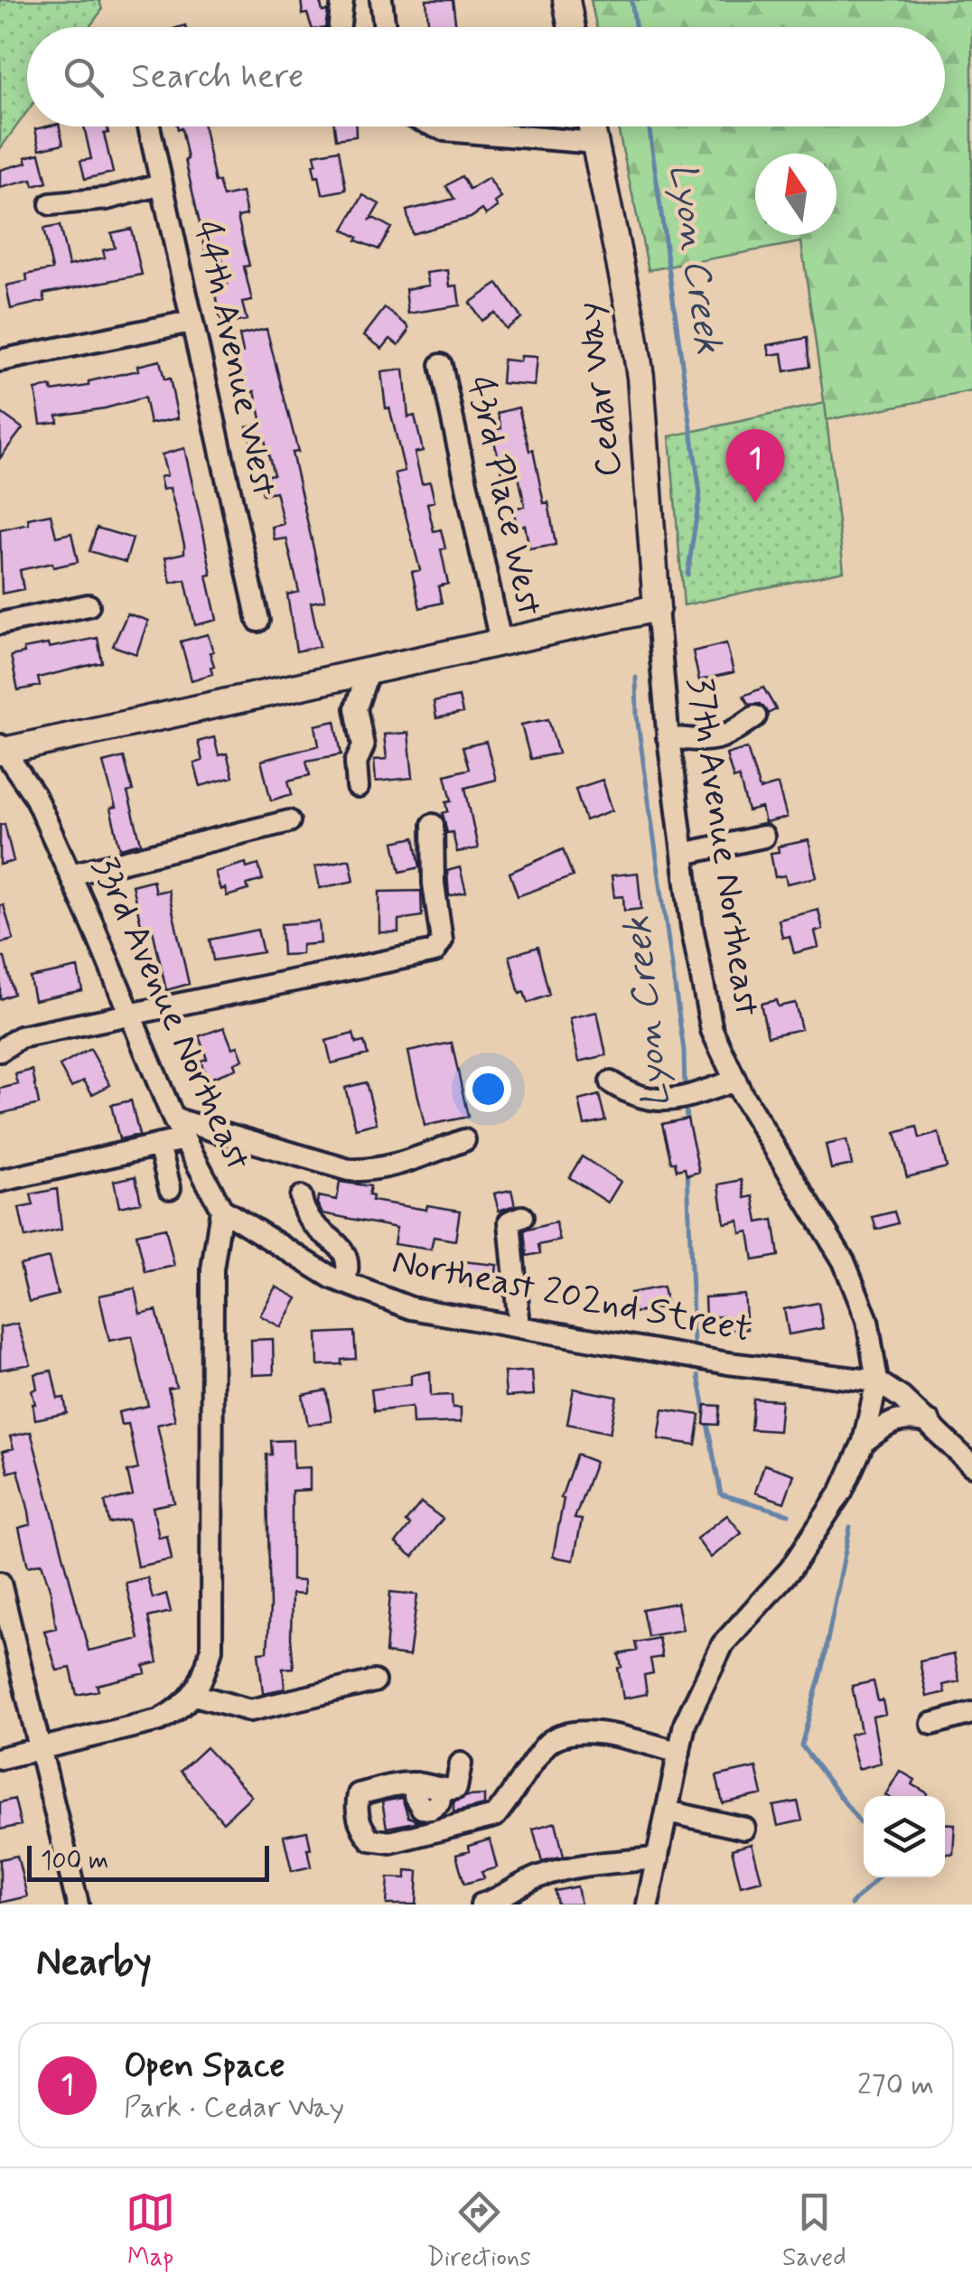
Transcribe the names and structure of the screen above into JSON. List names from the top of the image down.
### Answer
{
  "streets": {
    "main road": ["Cedar Way"],
    "street": [
      "44th Avenue West",
      "43rd Place West",
      "37th Avenue Northeast",
      "33rd Avenue Northeast",
      "Northeast 202nd Street"
    ]
  },
  "crossings": [
    ["Cedar Way", "37th Avenue Northeast"],
    ["37th Avenue Northeast", "Northeast 202nd Street"],
    ["33rd Avenue Northeast", "Northeast 202nd Street"]
  ],
  "water": ["Lyon Creek"],
  "scale_bar": "100 m",
  "north": "top",
  "page": {
    "search": "Search here",
    "pins": "1",
    "scale": "100 m",
    "heading": "Nearby",
    "list": [
      {
        "mark": "1",
        "name": "Open Space",
        "note": "Park · Cedar Way",
        "value": "270 m"
      }
    ],
    "nav": ["Map", "Directions", "Saved"]
  }
}
